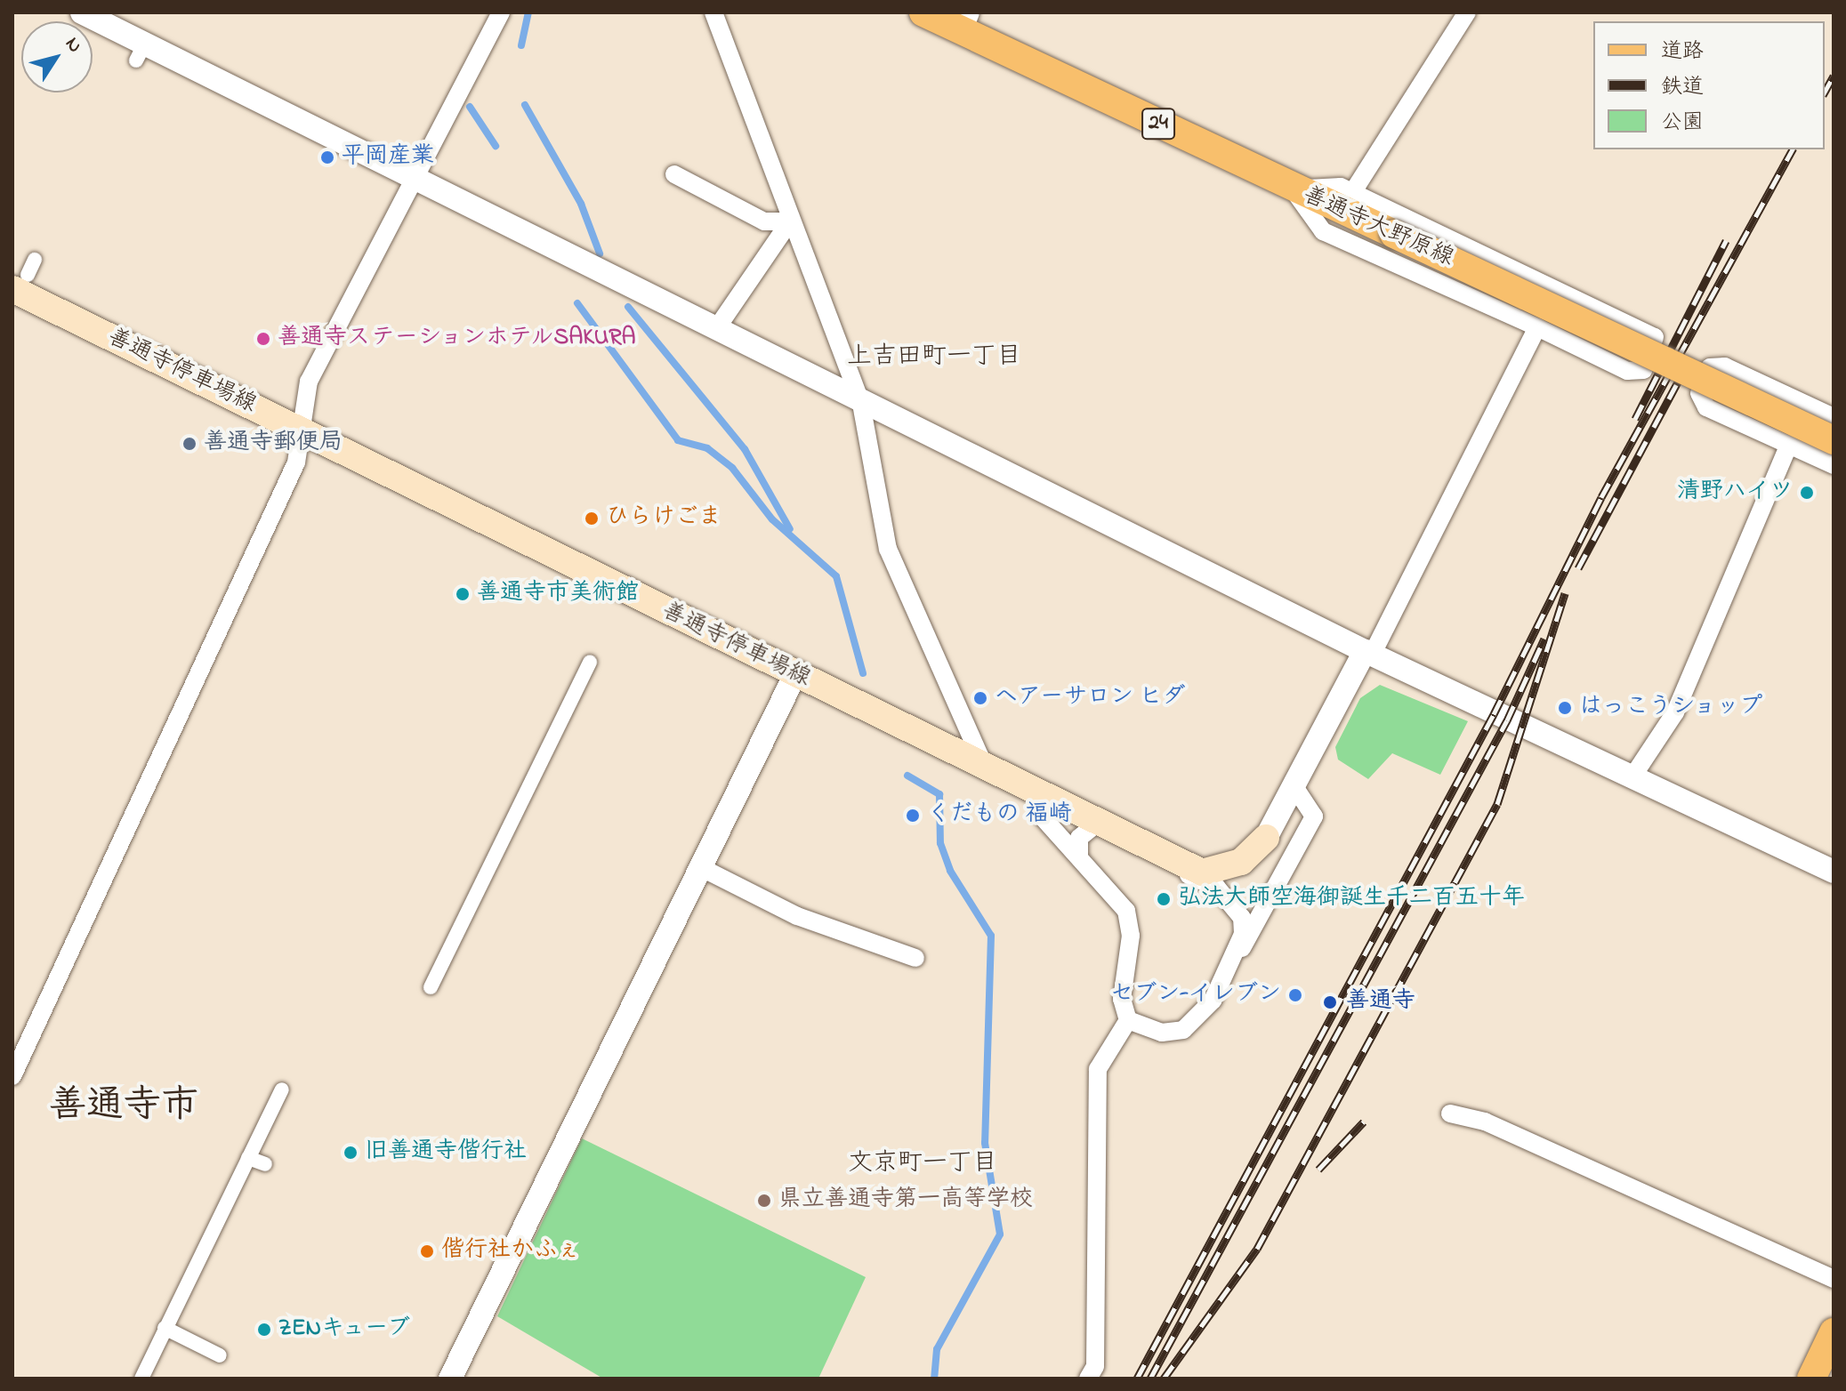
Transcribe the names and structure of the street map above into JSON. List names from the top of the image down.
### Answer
{
  "streets": {
    "main road": ["24", "善通寺大野原線", "善通寺停車場線"]
  },
  "districts": ["上吉田町一丁目", "善通寺市", "文京町一丁目"],
  "places": [
    "平岡産業",
    "善通寺ステーションホテルSAKURA",
    "善通寺郵便局",
    "清野ハイツ",
    "ひらけごま",
    "善通寺市美術館",
    "ヘアーサロン ヒダ",
    "はっこうショップ",
    "くだもの 福崎",
    "弘法大師空海御誕生千二百五十年",
    "セブン-イレブン",
    "善通寺",
    "旧善通寺偕行社",
    "県立善通寺第一高等学校",
    "偕行社かふぇ",
    "ZENキューブ"
  ],
  "legend": ["道路", "鉄道", "公園"],
  "north": "top right"
}
